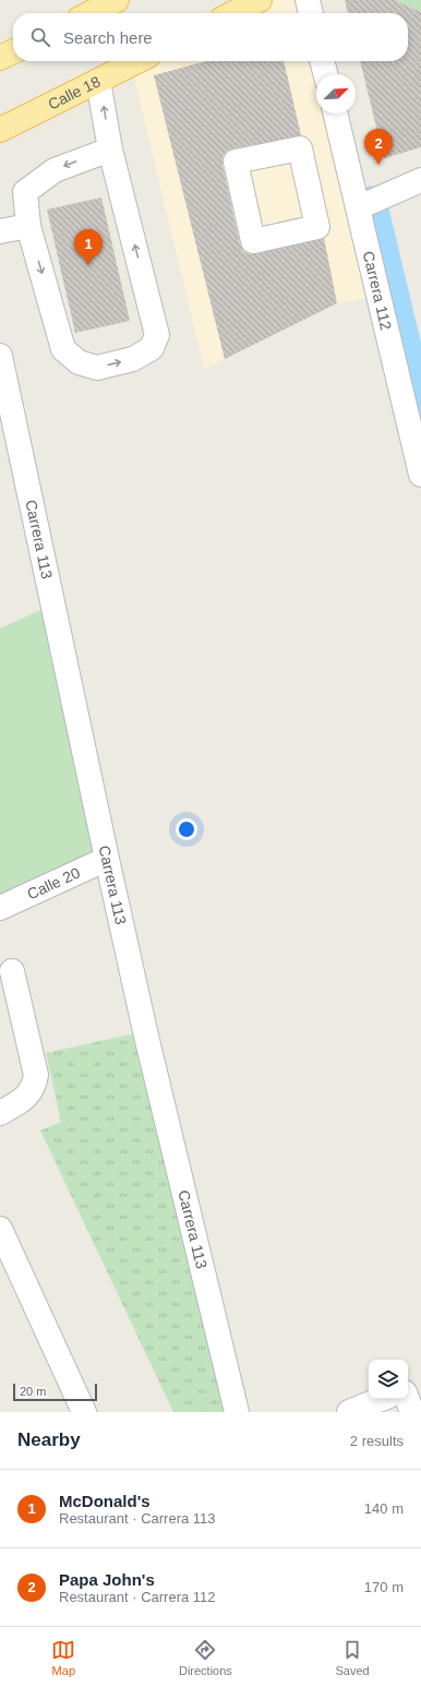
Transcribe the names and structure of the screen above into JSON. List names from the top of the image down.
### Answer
{
  "streets": {
    "main road": ["Calle 18"],
    "street": ["Carrera 112", "Carrera 113", "Calle 20"]
  },
  "crossings": [
    ["Carrera 113", "Calle 20"]
  ],
  "scale_bar": "20 m",
  "north": "top right",
  "page": {
    "search": "Search here",
    "pins": ["2", "1"],
    "scale": "20 m",
    "heading": ["Nearby", "2 results"],
    "list": [
      {
        "mark": "1",
        "name": "McDonald's",
        "note": "Restaurant · Carrera 113",
        "value": "140 m"
      },
      {
        "mark": "2",
        "name": "Papa John's",
        "note": "Restaurant · Carrera 112",
        "value": "170 m"
      }
    ],
    "nav": ["Map", "Directions", "Saved"]
  }
}
